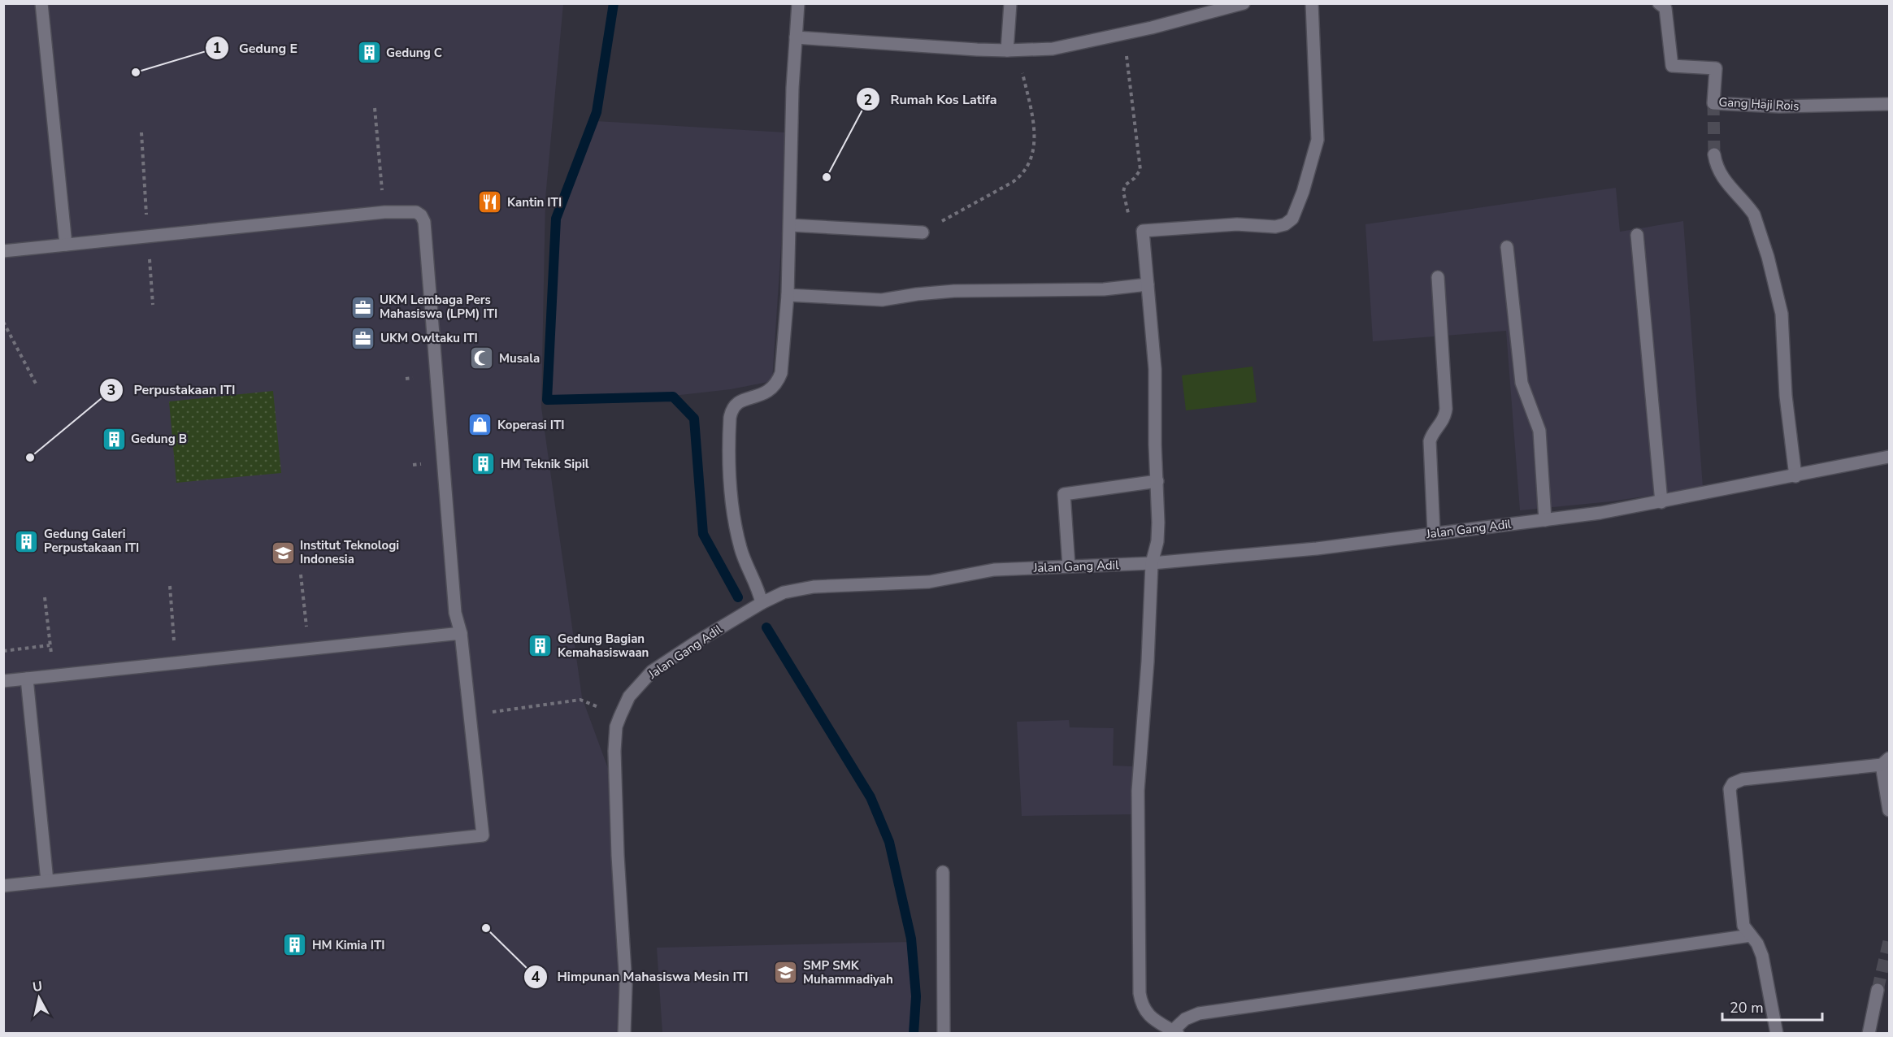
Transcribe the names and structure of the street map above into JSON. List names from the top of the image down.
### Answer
{
  "streets": {
    "street": ["Gang Haji Rois", "Jalan Gang Adil"]
  },
  "places": {
    "building": [
      "Gedung C",
      "Gedung B",
      "HM Teknik Sipil",
      "Gedung Galeri Perpustakaan ITI",
      "Gedung Bagian Kemahasiswaan",
      "HM Kimia ITI"
    ],
    "other": [
      "Gedung E",
      "Rumah Kos Latifa",
      "Perpustakaan ITI",
      "Himpunan Mahasiswa Mesin ITI"
    ],
    "restaurant": ["Kantin ITI"],
    "office": ["UKM Lembaga Pers Mahasiswa (LPM) ITI", "UKM Owltaku ITI"],
    "mosque": ["Musala"],
    "shop": ["Koperasi ITI"],
    "school or university": ["Institut Teknologi Indonesia", "SMP SMK Muhammadiyah"]
  },
  "scale_bar": "20 m",
  "north": "top"
}
